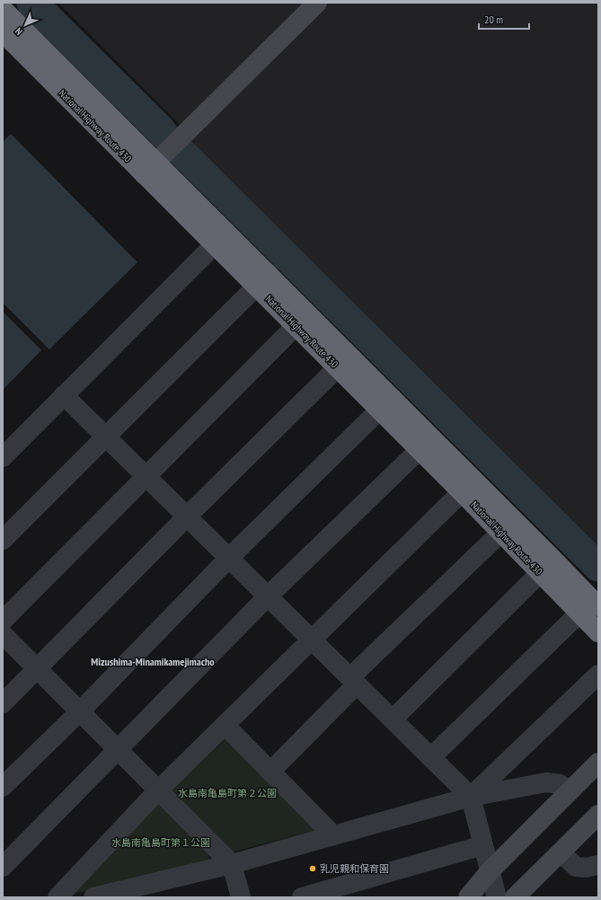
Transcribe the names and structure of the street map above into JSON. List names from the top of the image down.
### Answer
{
  "streets": {
    "highway": ["National Highway Route 430"]
  },
  "districts": ["Mizushima-Minamikamejimacho"],
  "parks": ["水島南亀島町第２公園", "水島南亀島町第１公園"],
  "places": ["乳児親和保育園"],
  "scale_bar": "20 m",
  "north": "bottom left"
}
